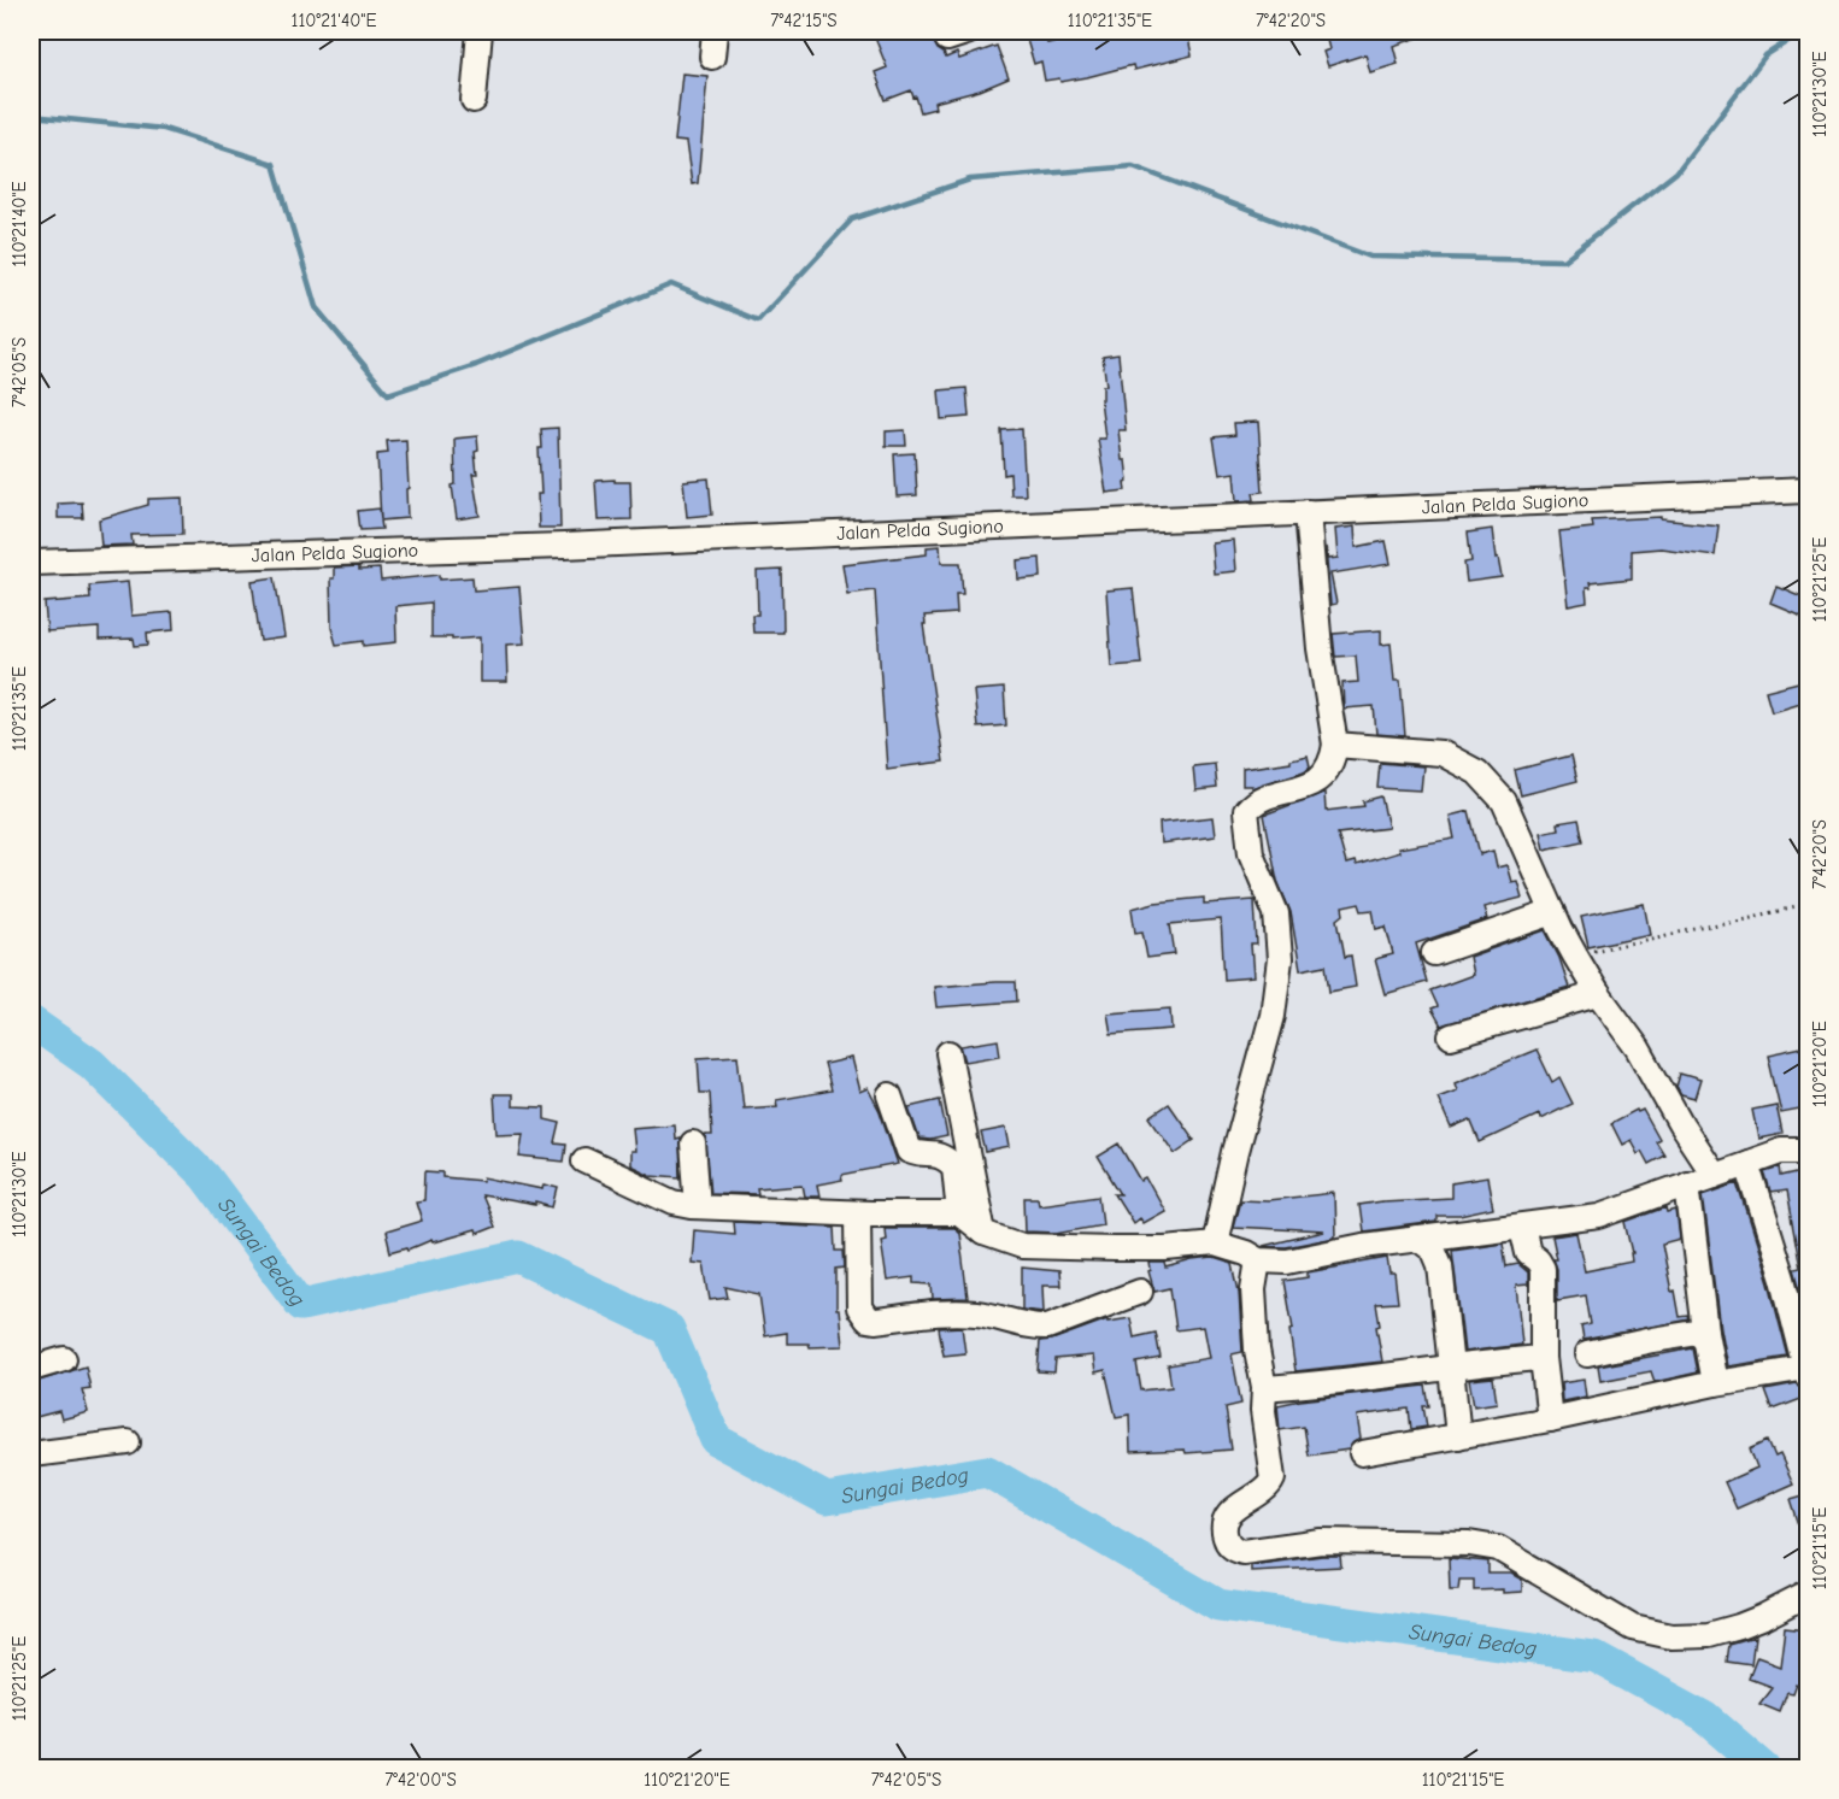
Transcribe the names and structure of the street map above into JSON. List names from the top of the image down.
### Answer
{
  "streets": {
    "street": ["Jalan Pelda Sugiono"]
  },
  "water": ["Sungai Bedog"],
  "coordinates": [
    "110°21'40\"E",
    "7°42'15\"S",
    "110°21'35\"E",
    "7°42'20\"S",
    "110°21'30\"E",
    "7°42'05\"S",
    "110°21'25\"E",
    "110°21'20\"E",
    "110°21'15\"E",
    "7°42'00\"S"
  ]
}
